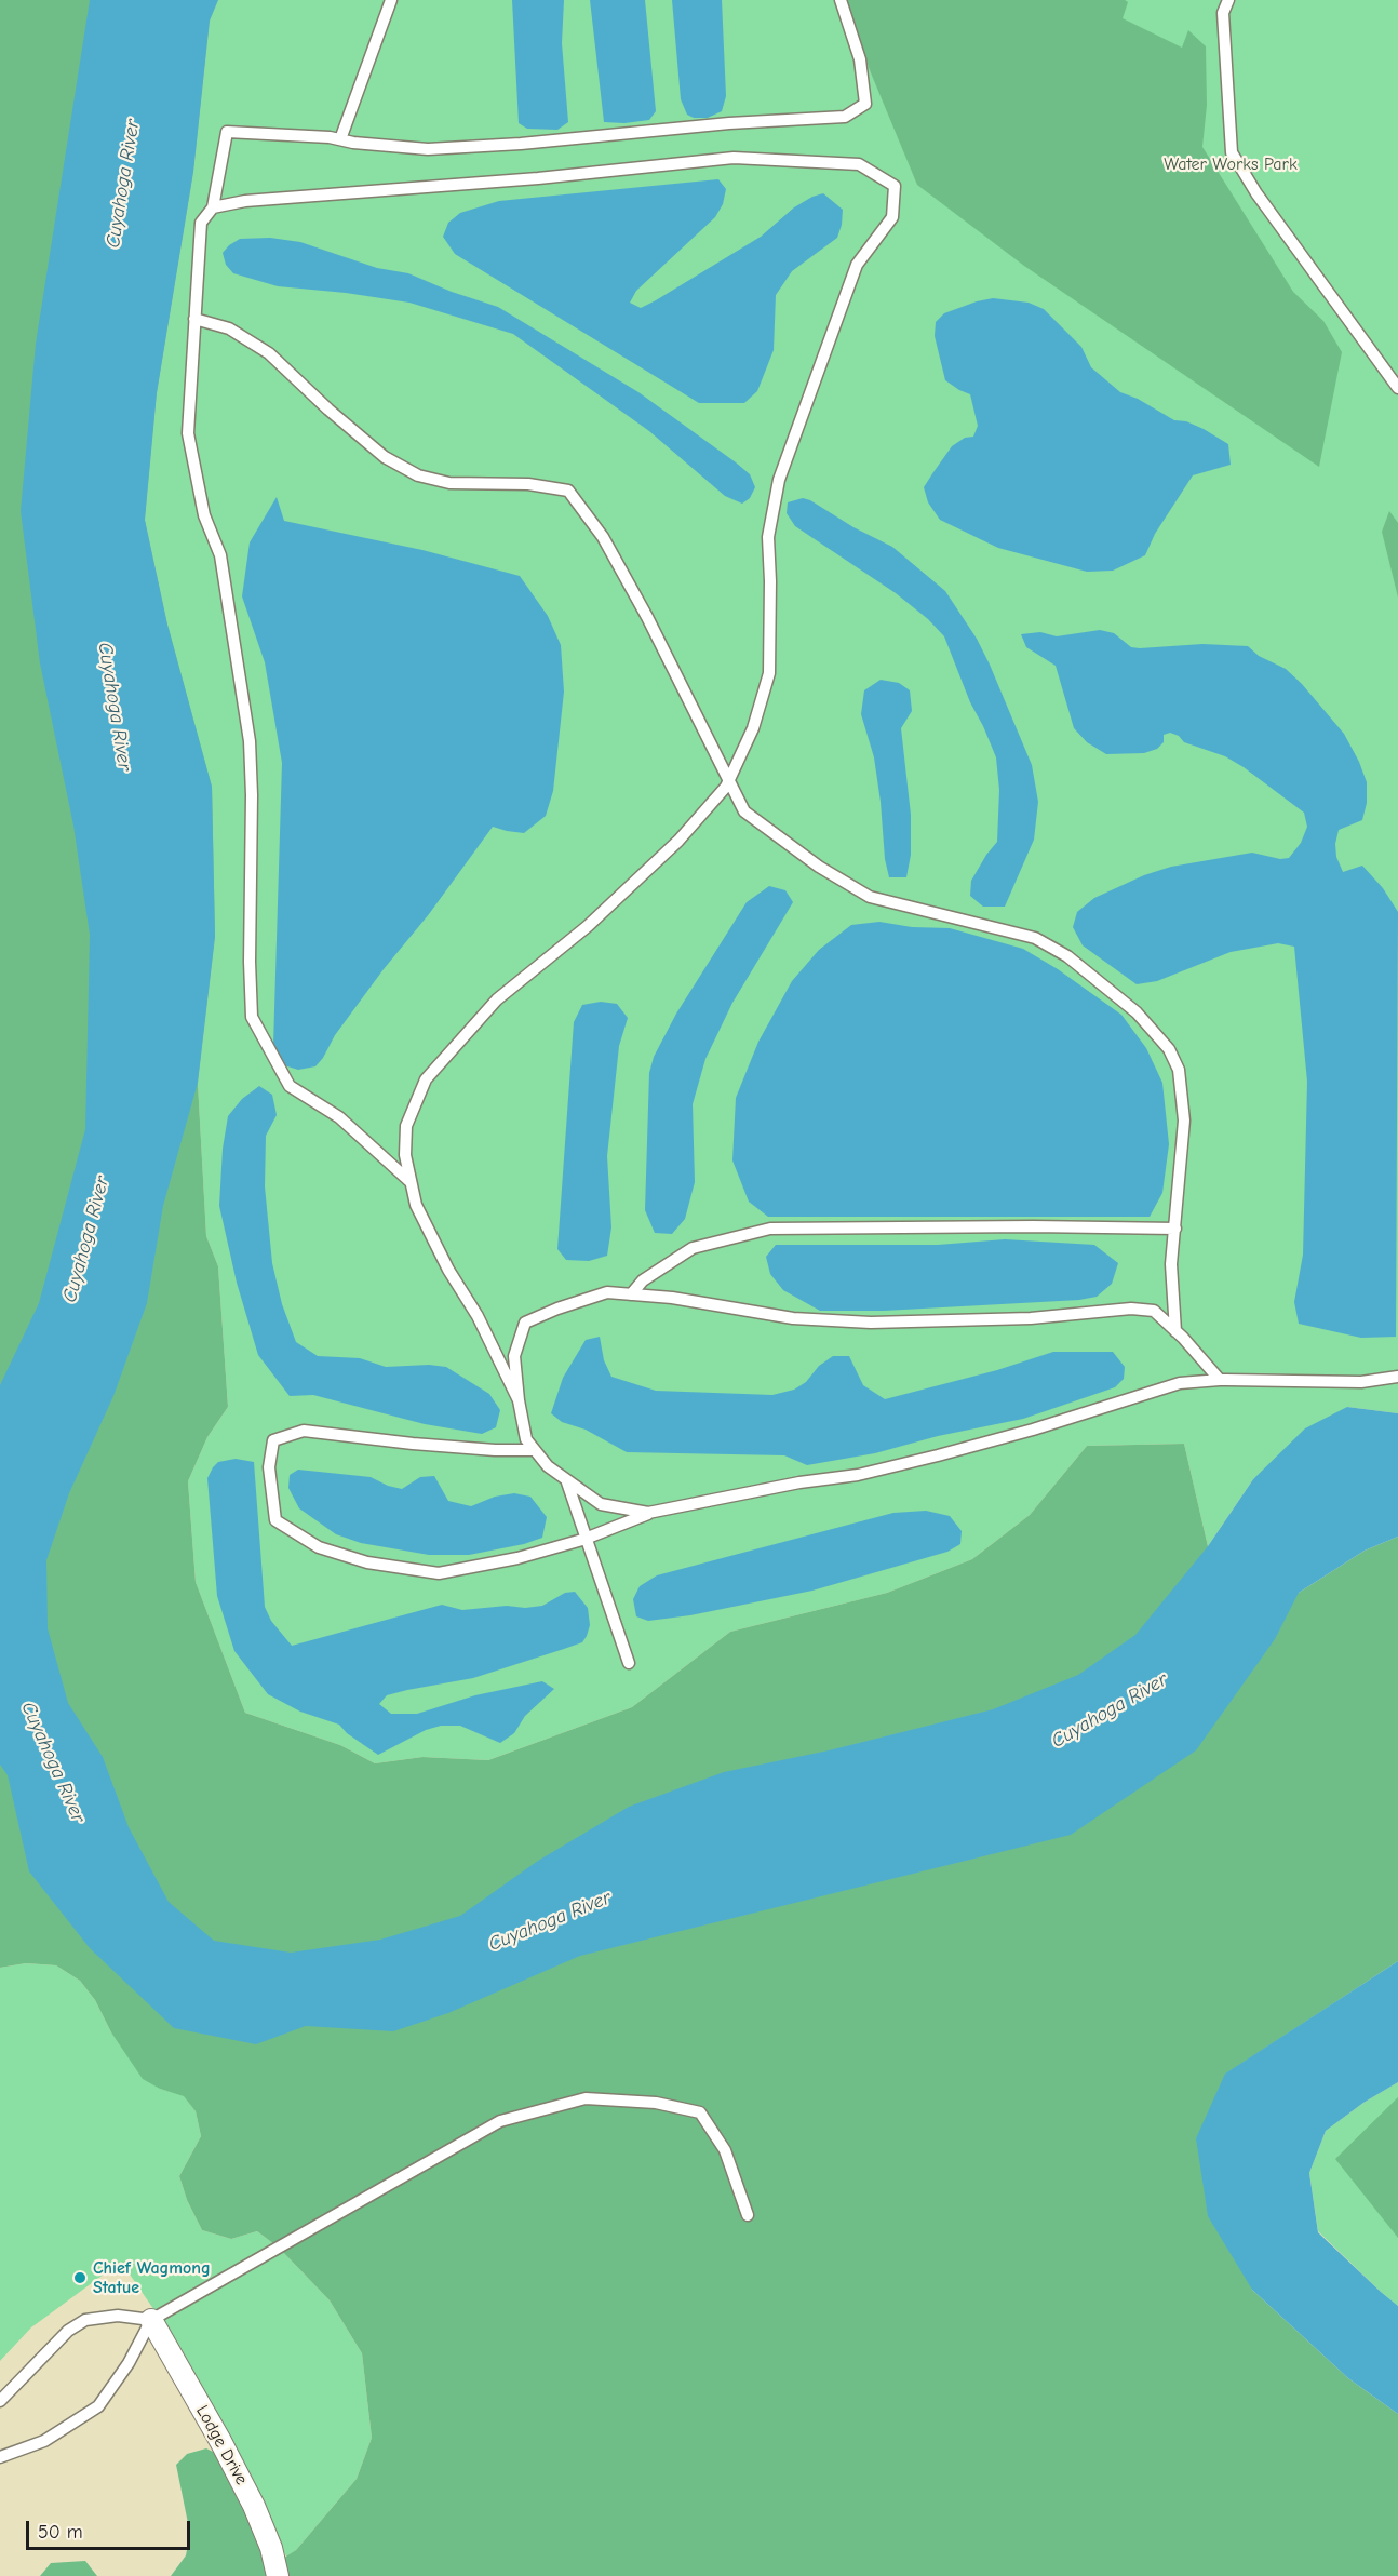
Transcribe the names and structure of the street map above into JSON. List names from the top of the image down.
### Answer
{
  "streets": {
    "street": ["Lodge Drive"]
  },
  "water": ["Cuyahoga River"],
  "parks": ["Water Works Park"],
  "places": ["Chief Wagmong Statue"],
  "scale_bar": "50 m"
}
